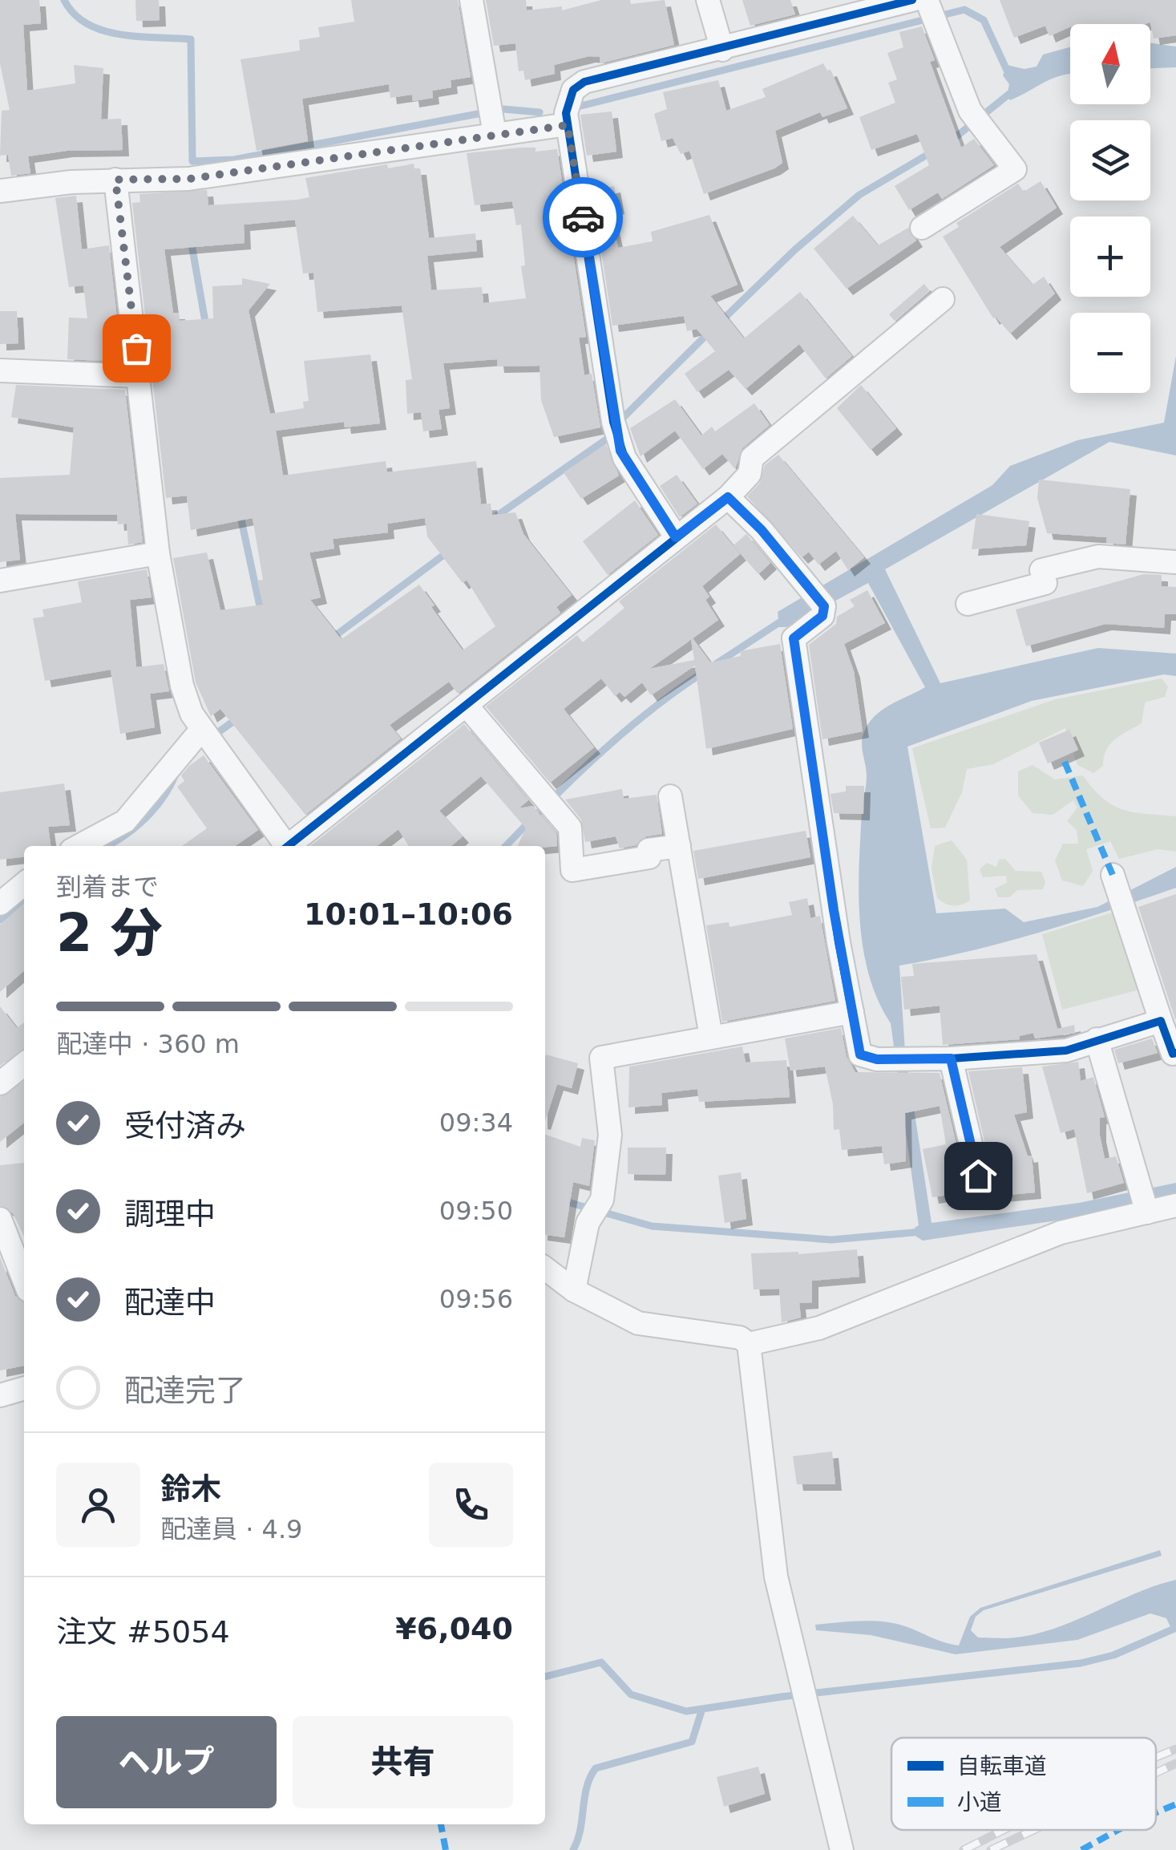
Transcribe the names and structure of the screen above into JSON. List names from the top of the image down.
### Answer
{
  "legend": ["自転車道", "小道"],
  "north": "top",
  "page": {
    "map_buttons": ["+", "−"],
    "heading": ["2 分", "到着まで", "10:01–10:06"],
    "panel": [
      "鈴木",
      "配達員 · 4.9",
      "注文 #5054",
      "¥6,040"
    ],
    "bar": "配達中 · 360 m",
    "list": [
      ["受付済み", "09:34"],
      ["調理中", "09:50"],
      ["配達中", "09:56"],
      "配達完了"
    ],
    "buttons": ["ヘルプ", "共有"]
  }
}
